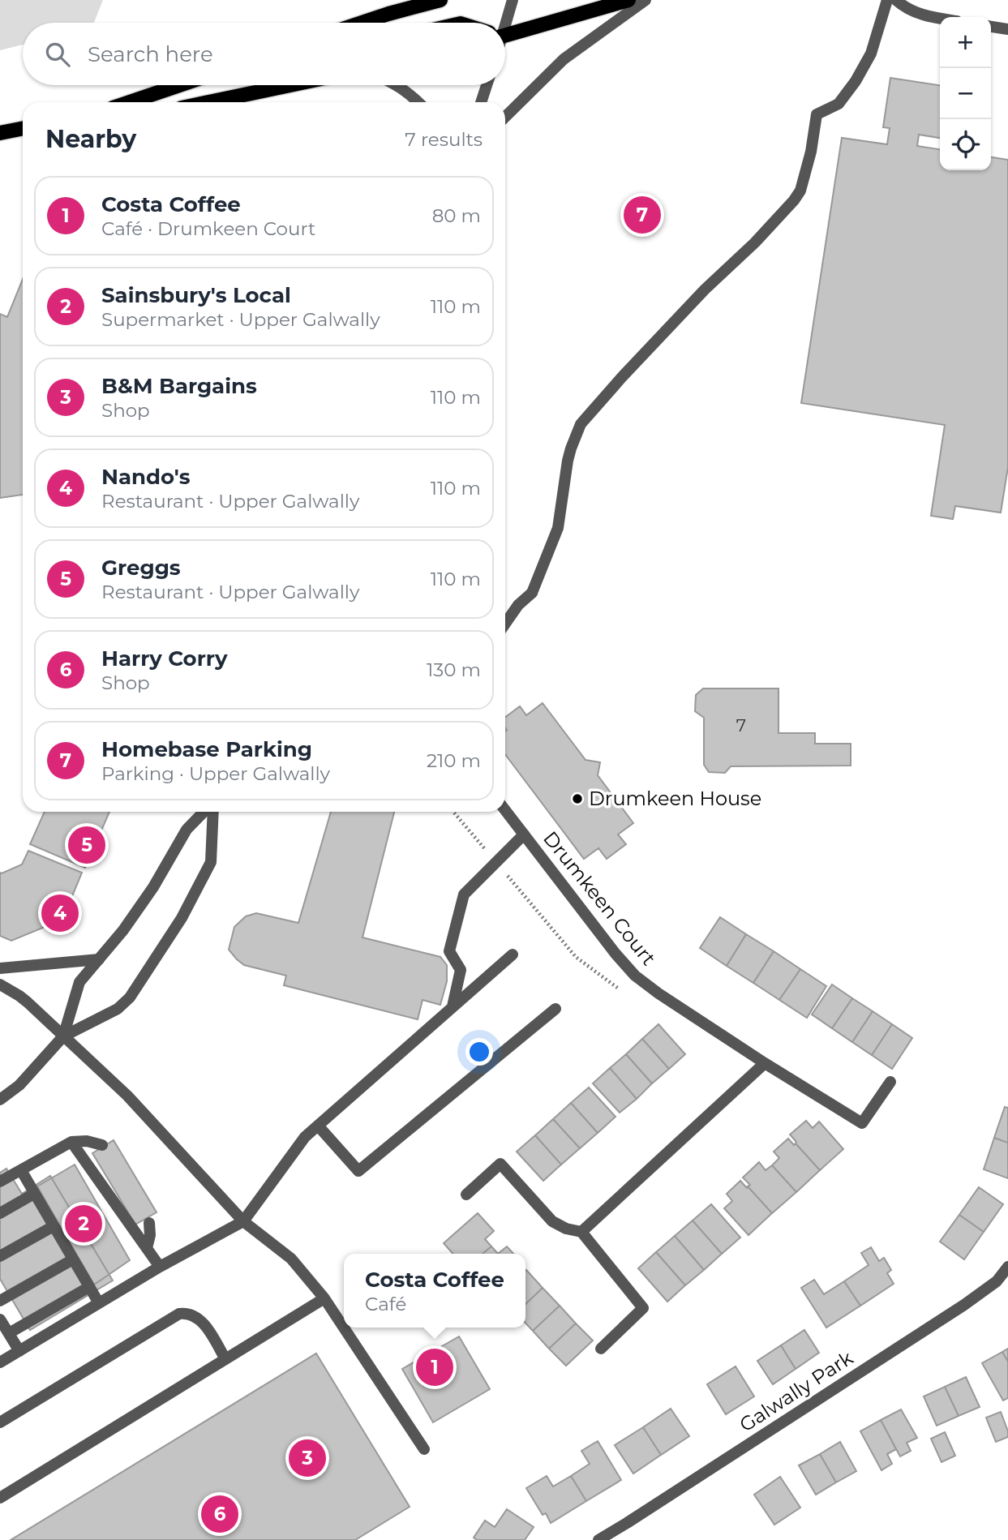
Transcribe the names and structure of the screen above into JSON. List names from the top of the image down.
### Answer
{
  "streets": {
    "street": ["Drumkeen Court", "Galwally Park"]
  },
  "places": ["Drumkeen House"],
  "house_numbers": ["7"],
  "page": {
    "map_buttons": ["+", "−"],
    "search": "Search here",
    "heading": ["Nearby", "7 results"],
    "list": [
      {
        "mark": "1",
        "name": "Costa Coffee",
        "note": "Café · Drumkeen Court",
        "value": "80 m"
      },
      {
        "mark": "2",
        "name": "Sainsbury's Local",
        "note": "Supermarket · Upper Galwally",
        "value": "110 m"
      },
      {
        "mark": "3",
        "name": "B&M Bargains",
        "note": "Shop",
        "value": "110 m"
      },
      {
        "mark": "4",
        "name": "Nando's",
        "note": "Restaurant · Upper Galwally",
        "value": "110 m"
      },
      {
        "mark": "5",
        "name": "Greggs",
        "note": "Restaurant · Upper Galwally",
        "value": "110 m"
      },
      {
        "mark": "6",
        "name": "Harry Corry",
        "note": "Shop",
        "value": "130 m"
      },
      {
        "mark": "7",
        "name": "Homebase Parking",
        "note": "Parking · Upper Galwally",
        "value": "210 m"
      }
    ],
    "pins": [
      "7",
      "5",
      "4",
      "2",
      "1",
      "3",
      "6"
    ],
    "popup": ["Costa Coffee", "Café"]
  }
}
